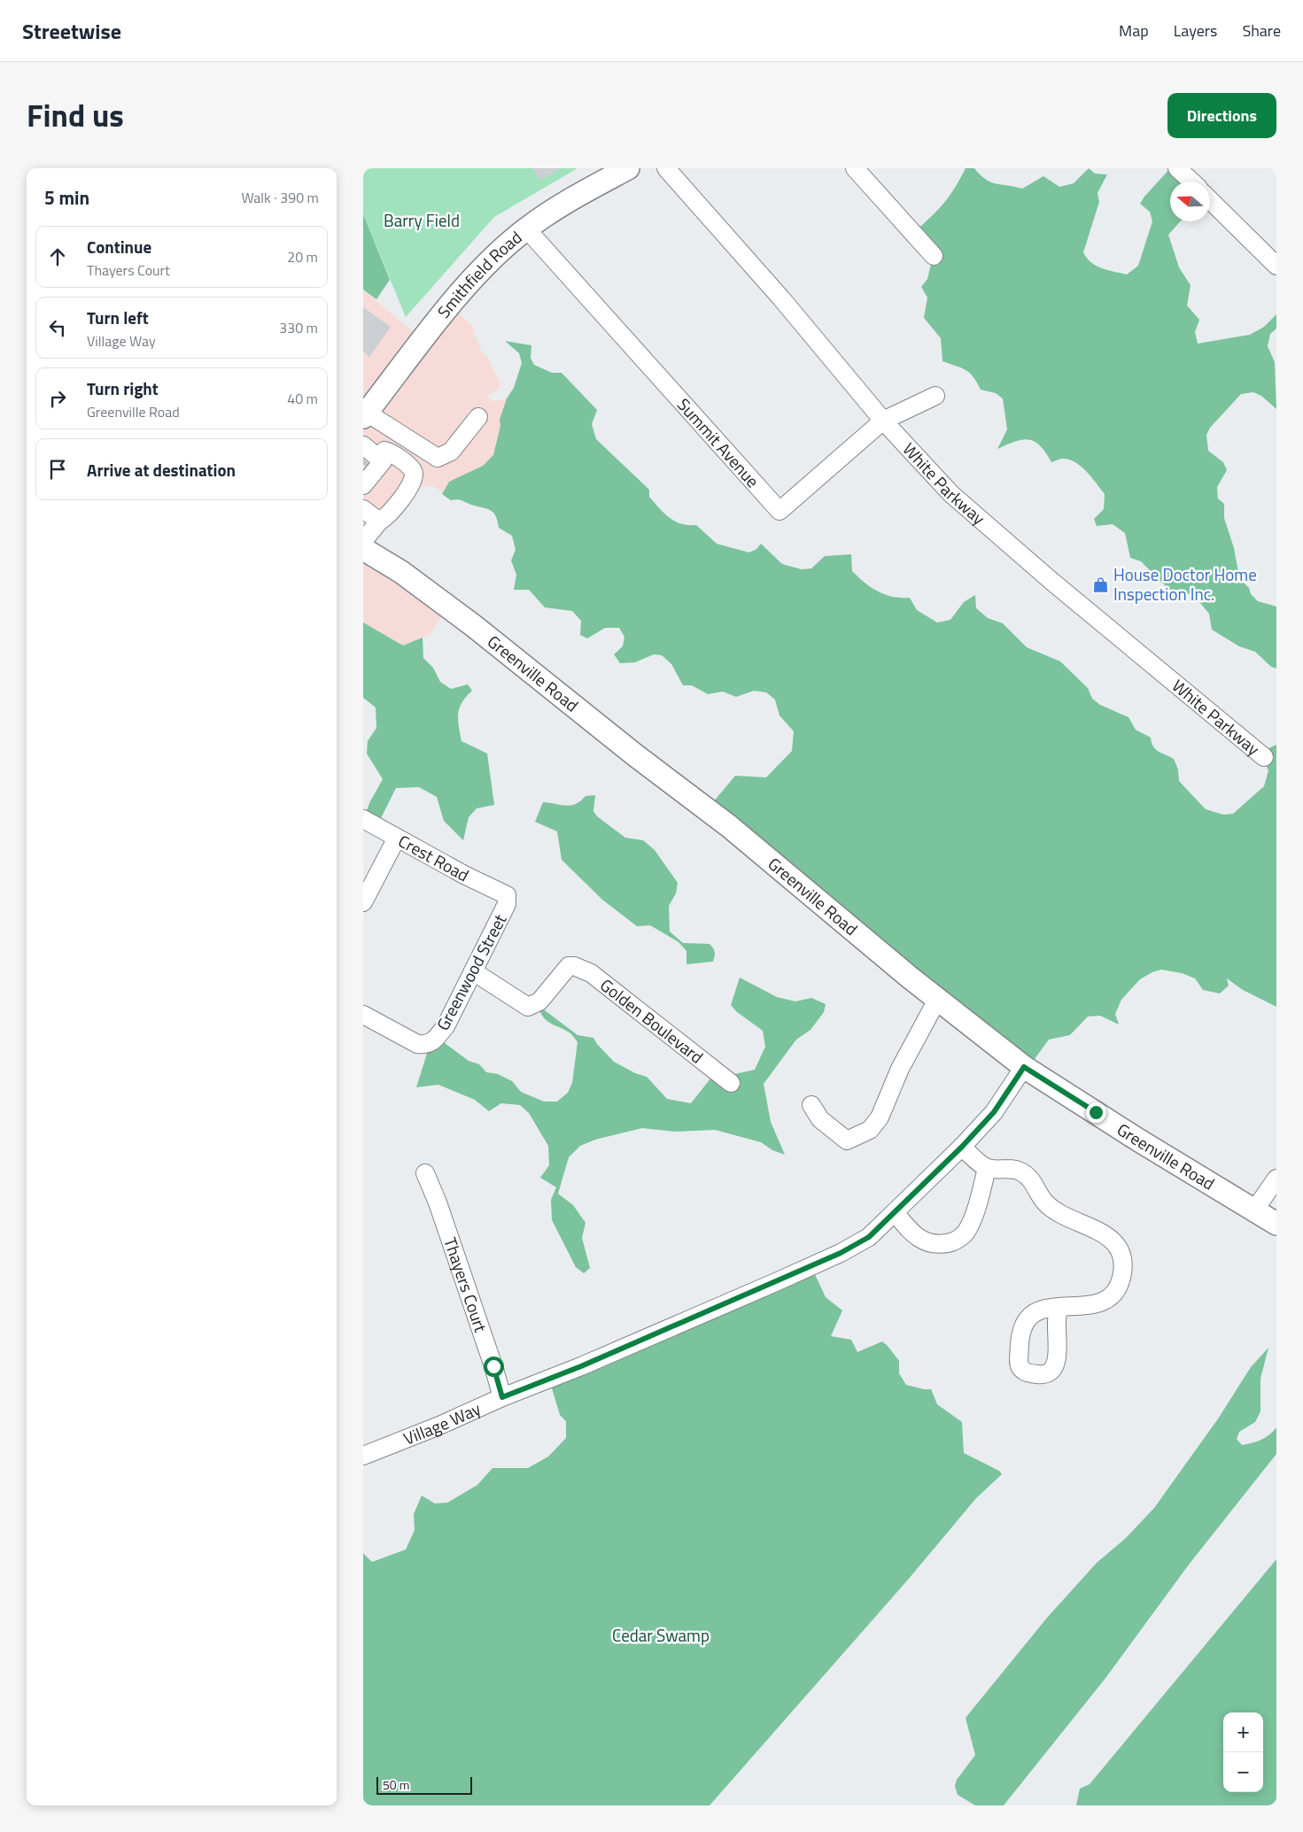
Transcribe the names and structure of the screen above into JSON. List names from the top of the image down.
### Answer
{
  "streets": {
    "main road": ["Smithfield Road", "Greenville Road"],
    "street": [
      "Summit Avenue",
      "White Parkway",
      "Crest Road",
      "Greenwood Street",
      "Golden Boulevard",
      "Thayers Court",
      "Village Way"
    ]
  },
  "crossings": [
    ["Smithfield Road", "Summit Avenue"],
    ["Summit Avenue", "White Parkway"],
    ["Greenville Road", "Village Way"],
    ["Crest Road", "Greenwood Street"],
    ["Greenwood Street", "Golden Boulevard"],
    ["Thayers Court", "Village Way"]
  ],
  "parks": ["Barry Field", "Cedar Swamp"],
  "places": {
    "shop": ["House Doctor Home Inspection Inc."]
  },
  "scale_bar": "50 m",
  "north": "left",
  "page": {
    "header": "Streetwise",
    "nav": ["Map", "Layers", "Share"],
    "title": "Find us",
    "buttons": "Directions",
    "heading": ["5 min", "Walk · 390 m"],
    "list": [
      ["Continue", "Thayers Court", "20 m"],
      ["Turn left", "Village Way", "330 m"],
      ["Turn right", "Greenville Road", "40 m"],
      "Arrive at destination"
    ],
    "map_buttons": ["+", "−"],
    "scale": "50 m"
  }
}
